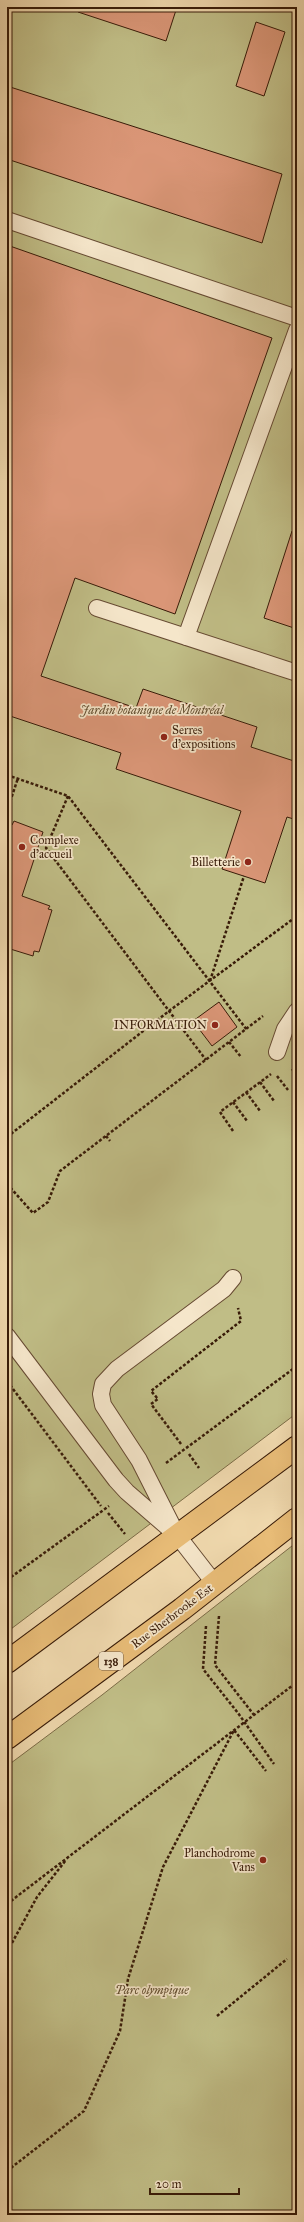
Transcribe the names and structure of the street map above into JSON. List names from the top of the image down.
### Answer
{
  "streets": {
    "main road": ["Rue Sherbrooke Est", "138"]
  },
  "parks": ["Jardin botanique de Montréal", "Parc olympique"],
  "places": [
    "Serres d'expositions",
    "Complexe d'accueil",
    "Billetterie",
    "INFORMATION",
    "Planchodrome Vans"
  ],
  "scale_bar": "20 m"
}
